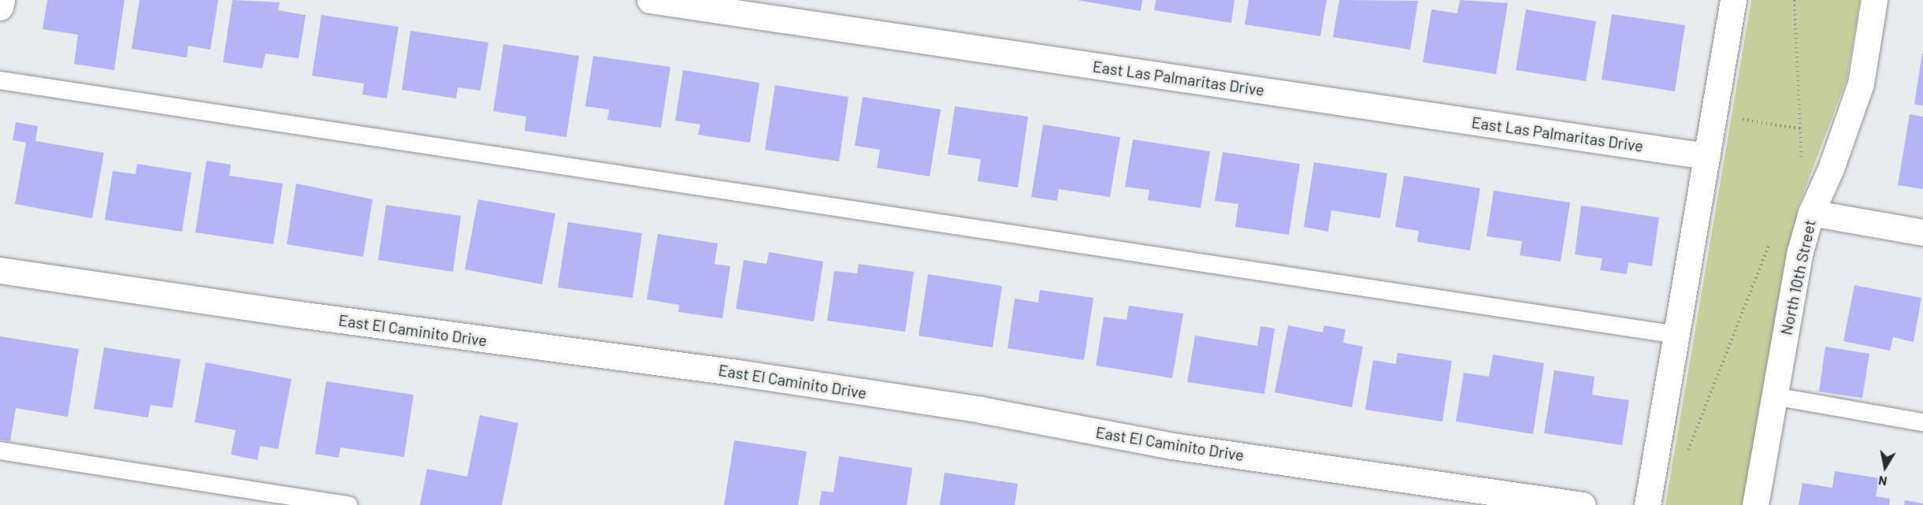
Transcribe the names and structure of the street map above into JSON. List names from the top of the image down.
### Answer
{
  "streets": {
    "street": ["East Las Palmaritas Drive", "North 10th Street", "East El Caminito Drive"]
  },
  "north": "bottom"
}
